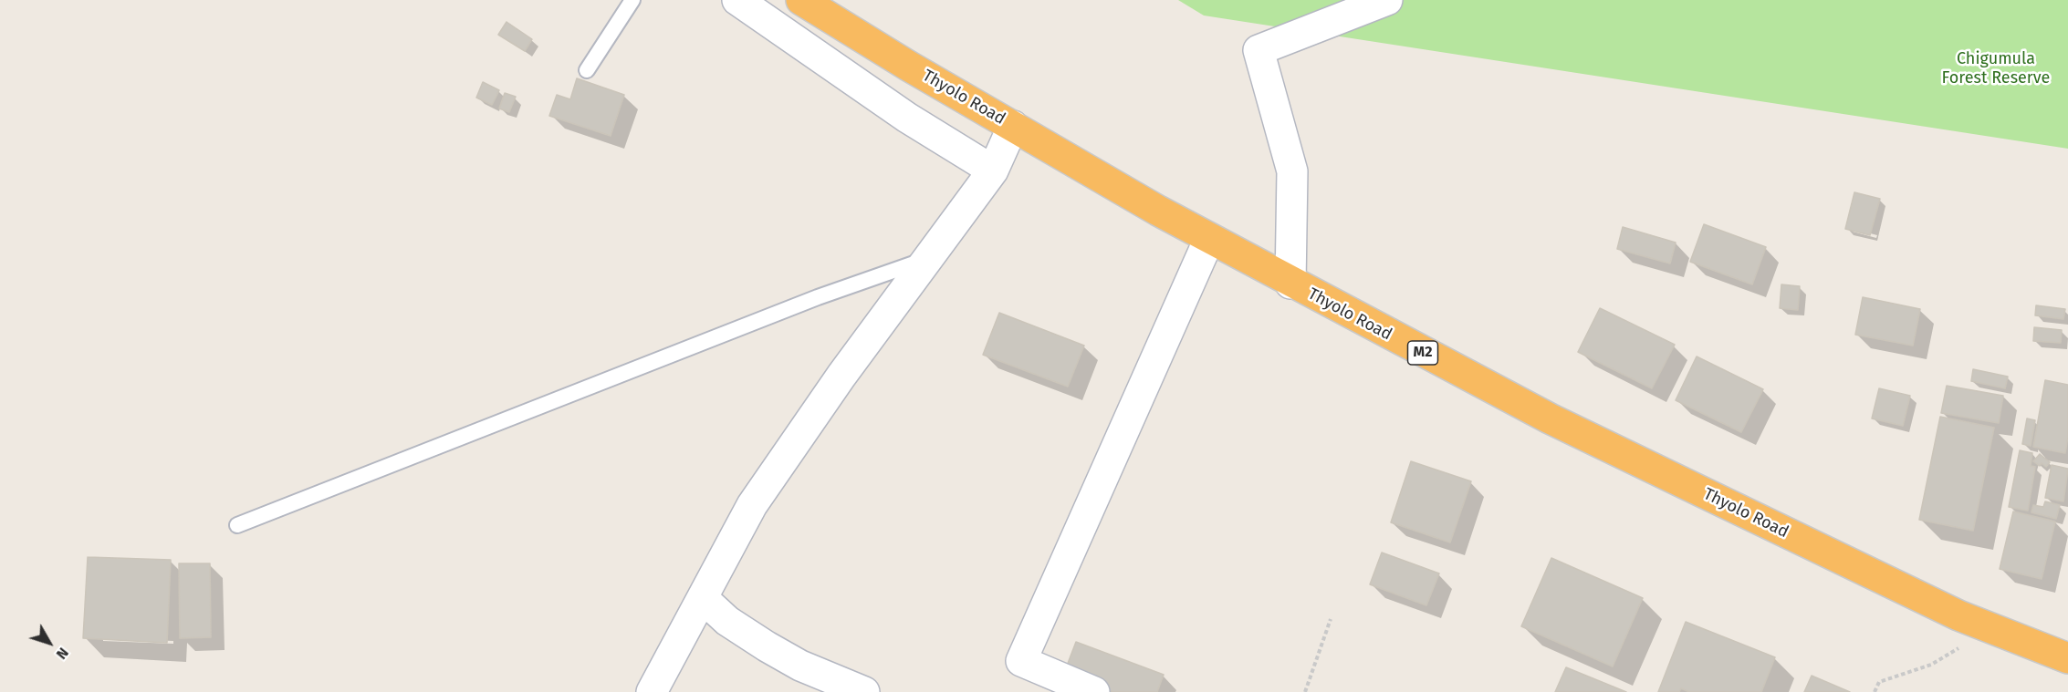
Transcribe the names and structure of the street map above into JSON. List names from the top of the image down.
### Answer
{
  "streets": {
    "highway": ["Thyolo Road", "M2"]
  },
  "parks": ["Chigumula Forest Reserve"],
  "north": "bottom right"
}
